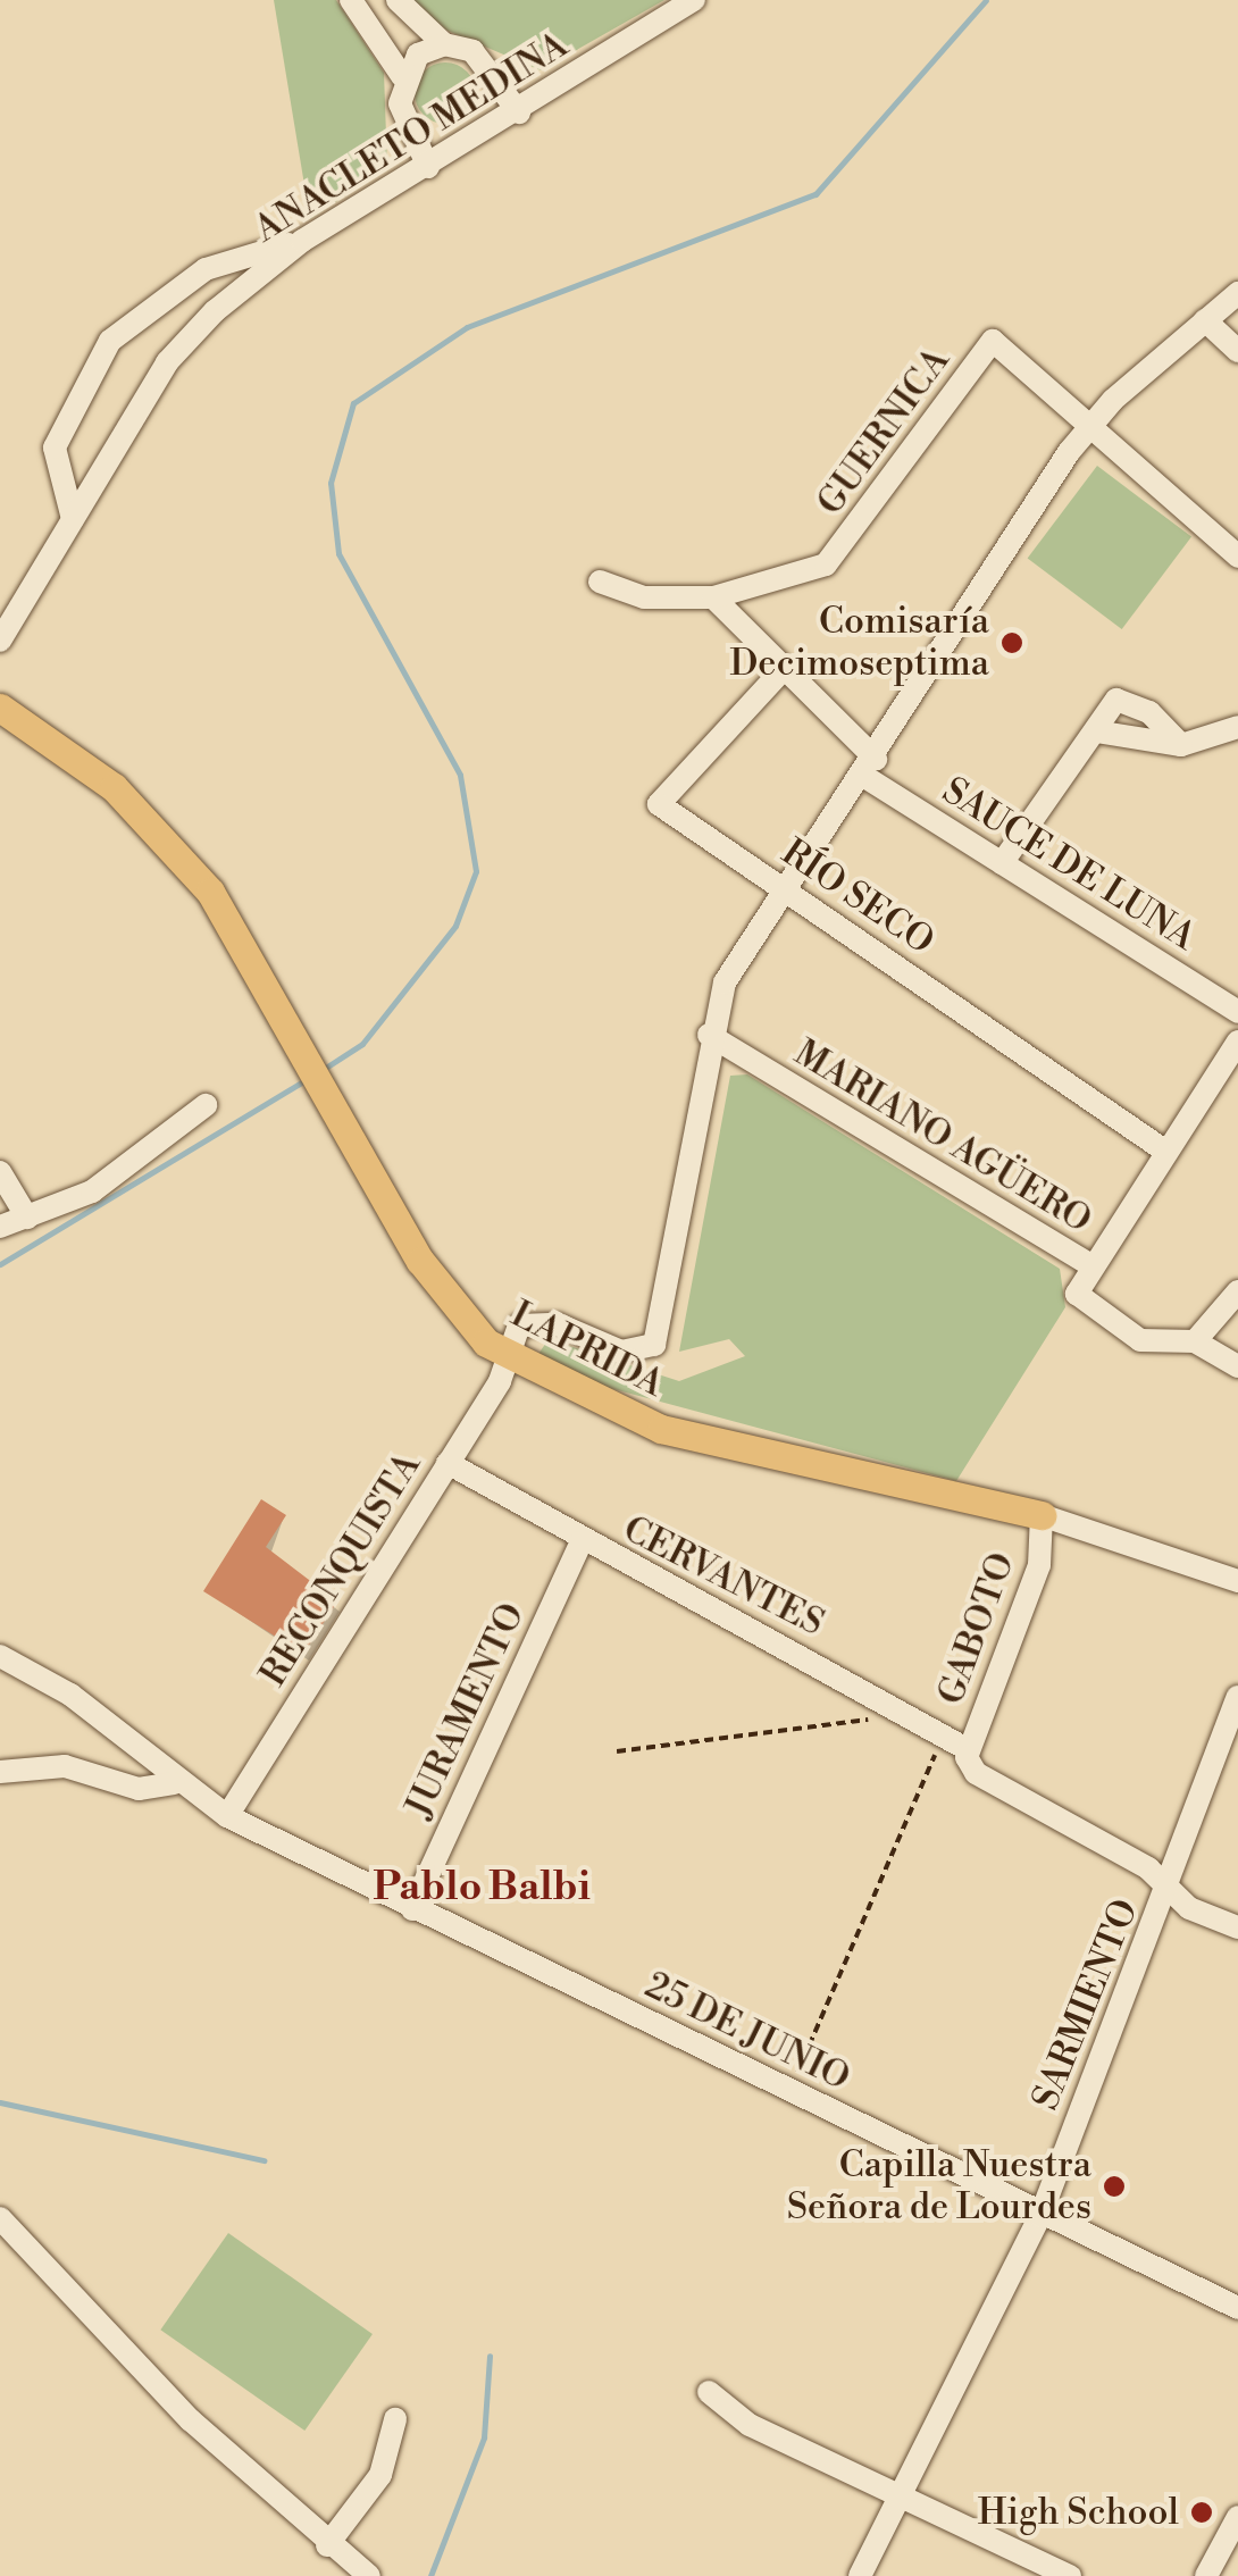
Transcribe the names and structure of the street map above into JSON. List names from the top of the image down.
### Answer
{
  "streets": {
    "main road": ["LAPRIDA"],
    "street": [
      "ANACLETO MEDINA",
      "GUERNICA",
      "SAUCE DE LUNA",
      "RÍO SECO",
      "MARIANO AGÜERO",
      "RECONQUISTA",
      "CERVANTES",
      "GABOTO",
      "JURAMENTO",
      "SARMIENTO",
      "25 DE JUNIO"
    ]
  },
  "crossings": [
    ["GUERNICA", "SAUCE DE LUNA"],
    ["SAUCE DE LUNA", "RÍO SECO"],
    ["RÍO SECO", "MARIANO AGÜERO"],
    ["MARIANO AGÜERO", "RECONQUISTA"],
    ["LAPRIDA", "RECONQUISTA"],
    ["LAPRIDA", "GABOTO"],
    ["RECONQUISTA", "CERVANTES"],
    ["RECONQUISTA", "25 DE JUNIO"],
    ["CERVANTES", "GABOTO"],
    ["CERVANTES", "JURAMENTO"],
    ["CERVANTES", "SARMIENTO"],
    ["JURAMENTO", "25 DE JUNIO"],
    ["SARMIENTO", "25 DE JUNIO"]
  ],
  "districts": ["Pablo Balbi"],
  "places": ["Comisaría Decimoseptima", "Capilla Nuestra Señora de Lourdes", "High School"]
}
